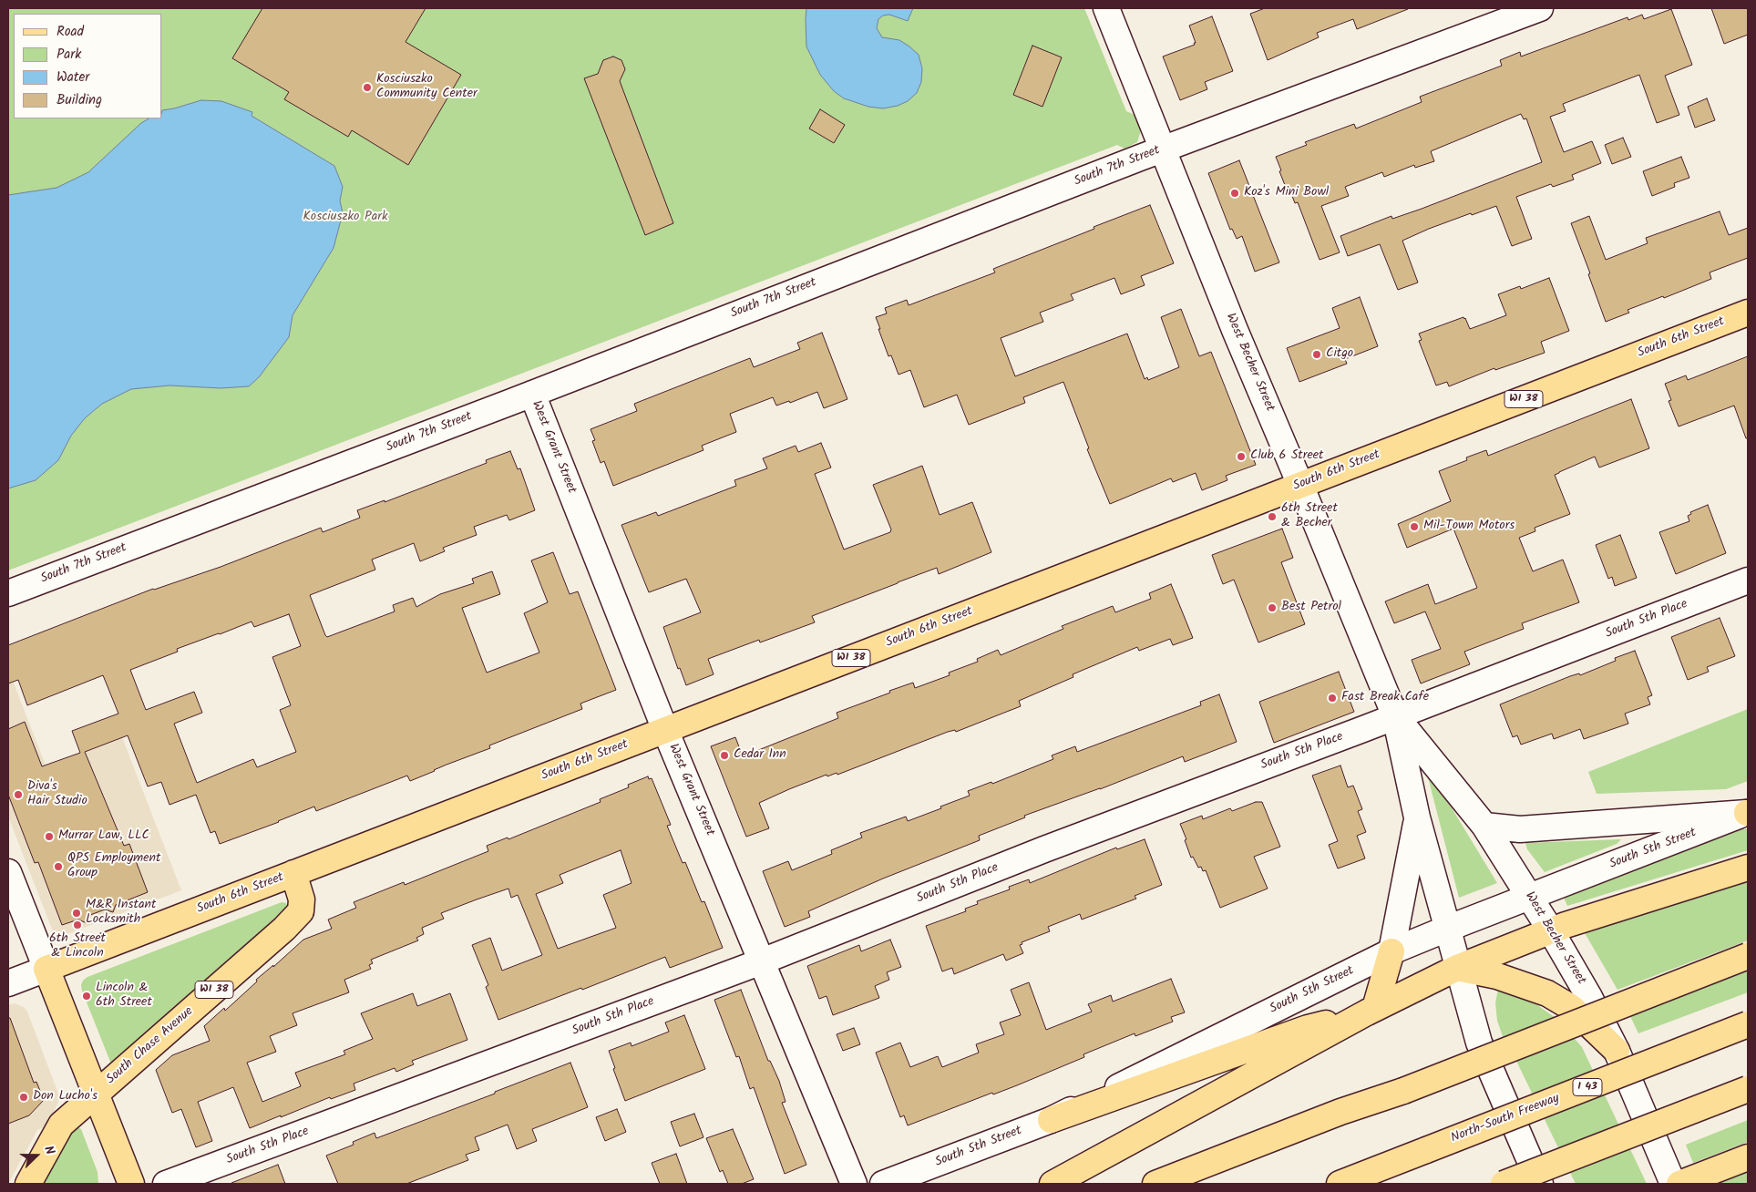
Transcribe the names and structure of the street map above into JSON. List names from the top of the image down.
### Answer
{
  "streets": {
    "main road": [
      "South 6th Street",
      "WI 38",
      "South Chase Avenue",
      "I 43",
      "North-South Freeway"
    ],
    "street": [
      "South 7th Street",
      "West Becher Street",
      "West Grant Street",
      "South 5th Place",
      "South 5th Street"
    ]
  },
  "crossings": [
    ["South 7th Street", "West Becher Street"],
    ["South 7th Street", "West Grant Street"],
    ["South 6th Street", "West Becher Street"],
    ["South 6th Street", "West Grant Street"],
    ["South 6th Street", "South Chase Avenue"],
    ["West Becher Street", "South 5th Place"],
    ["West Becher Street", "South 5th Street"],
    ["West Grant Street", "South 5th Place"]
  ],
  "parks": ["Kosciuszko Park"],
  "places": [
    "Kosciuszko Community Center",
    "Koz's Mini Bowl",
    "Citgo",
    "Club 6 Street",
    "6th Street & Becher",
    "Mil-Town Motors",
    "Best Petrol",
    "Fast Break Cafe",
    "Cedar Inn",
    "Diva's Hair Studio",
    "Murrar Law, LLC",
    "QPS Employment Group",
    "M&R Instant Locksmith",
    "6th Street & Lincoln",
    "Lincoln & 6th Street",
    "Don Lucho's"
  ],
  "legend": [
    "Road",
    "Park",
    "Water",
    "Building"
  ],
  "north": "right"
}
